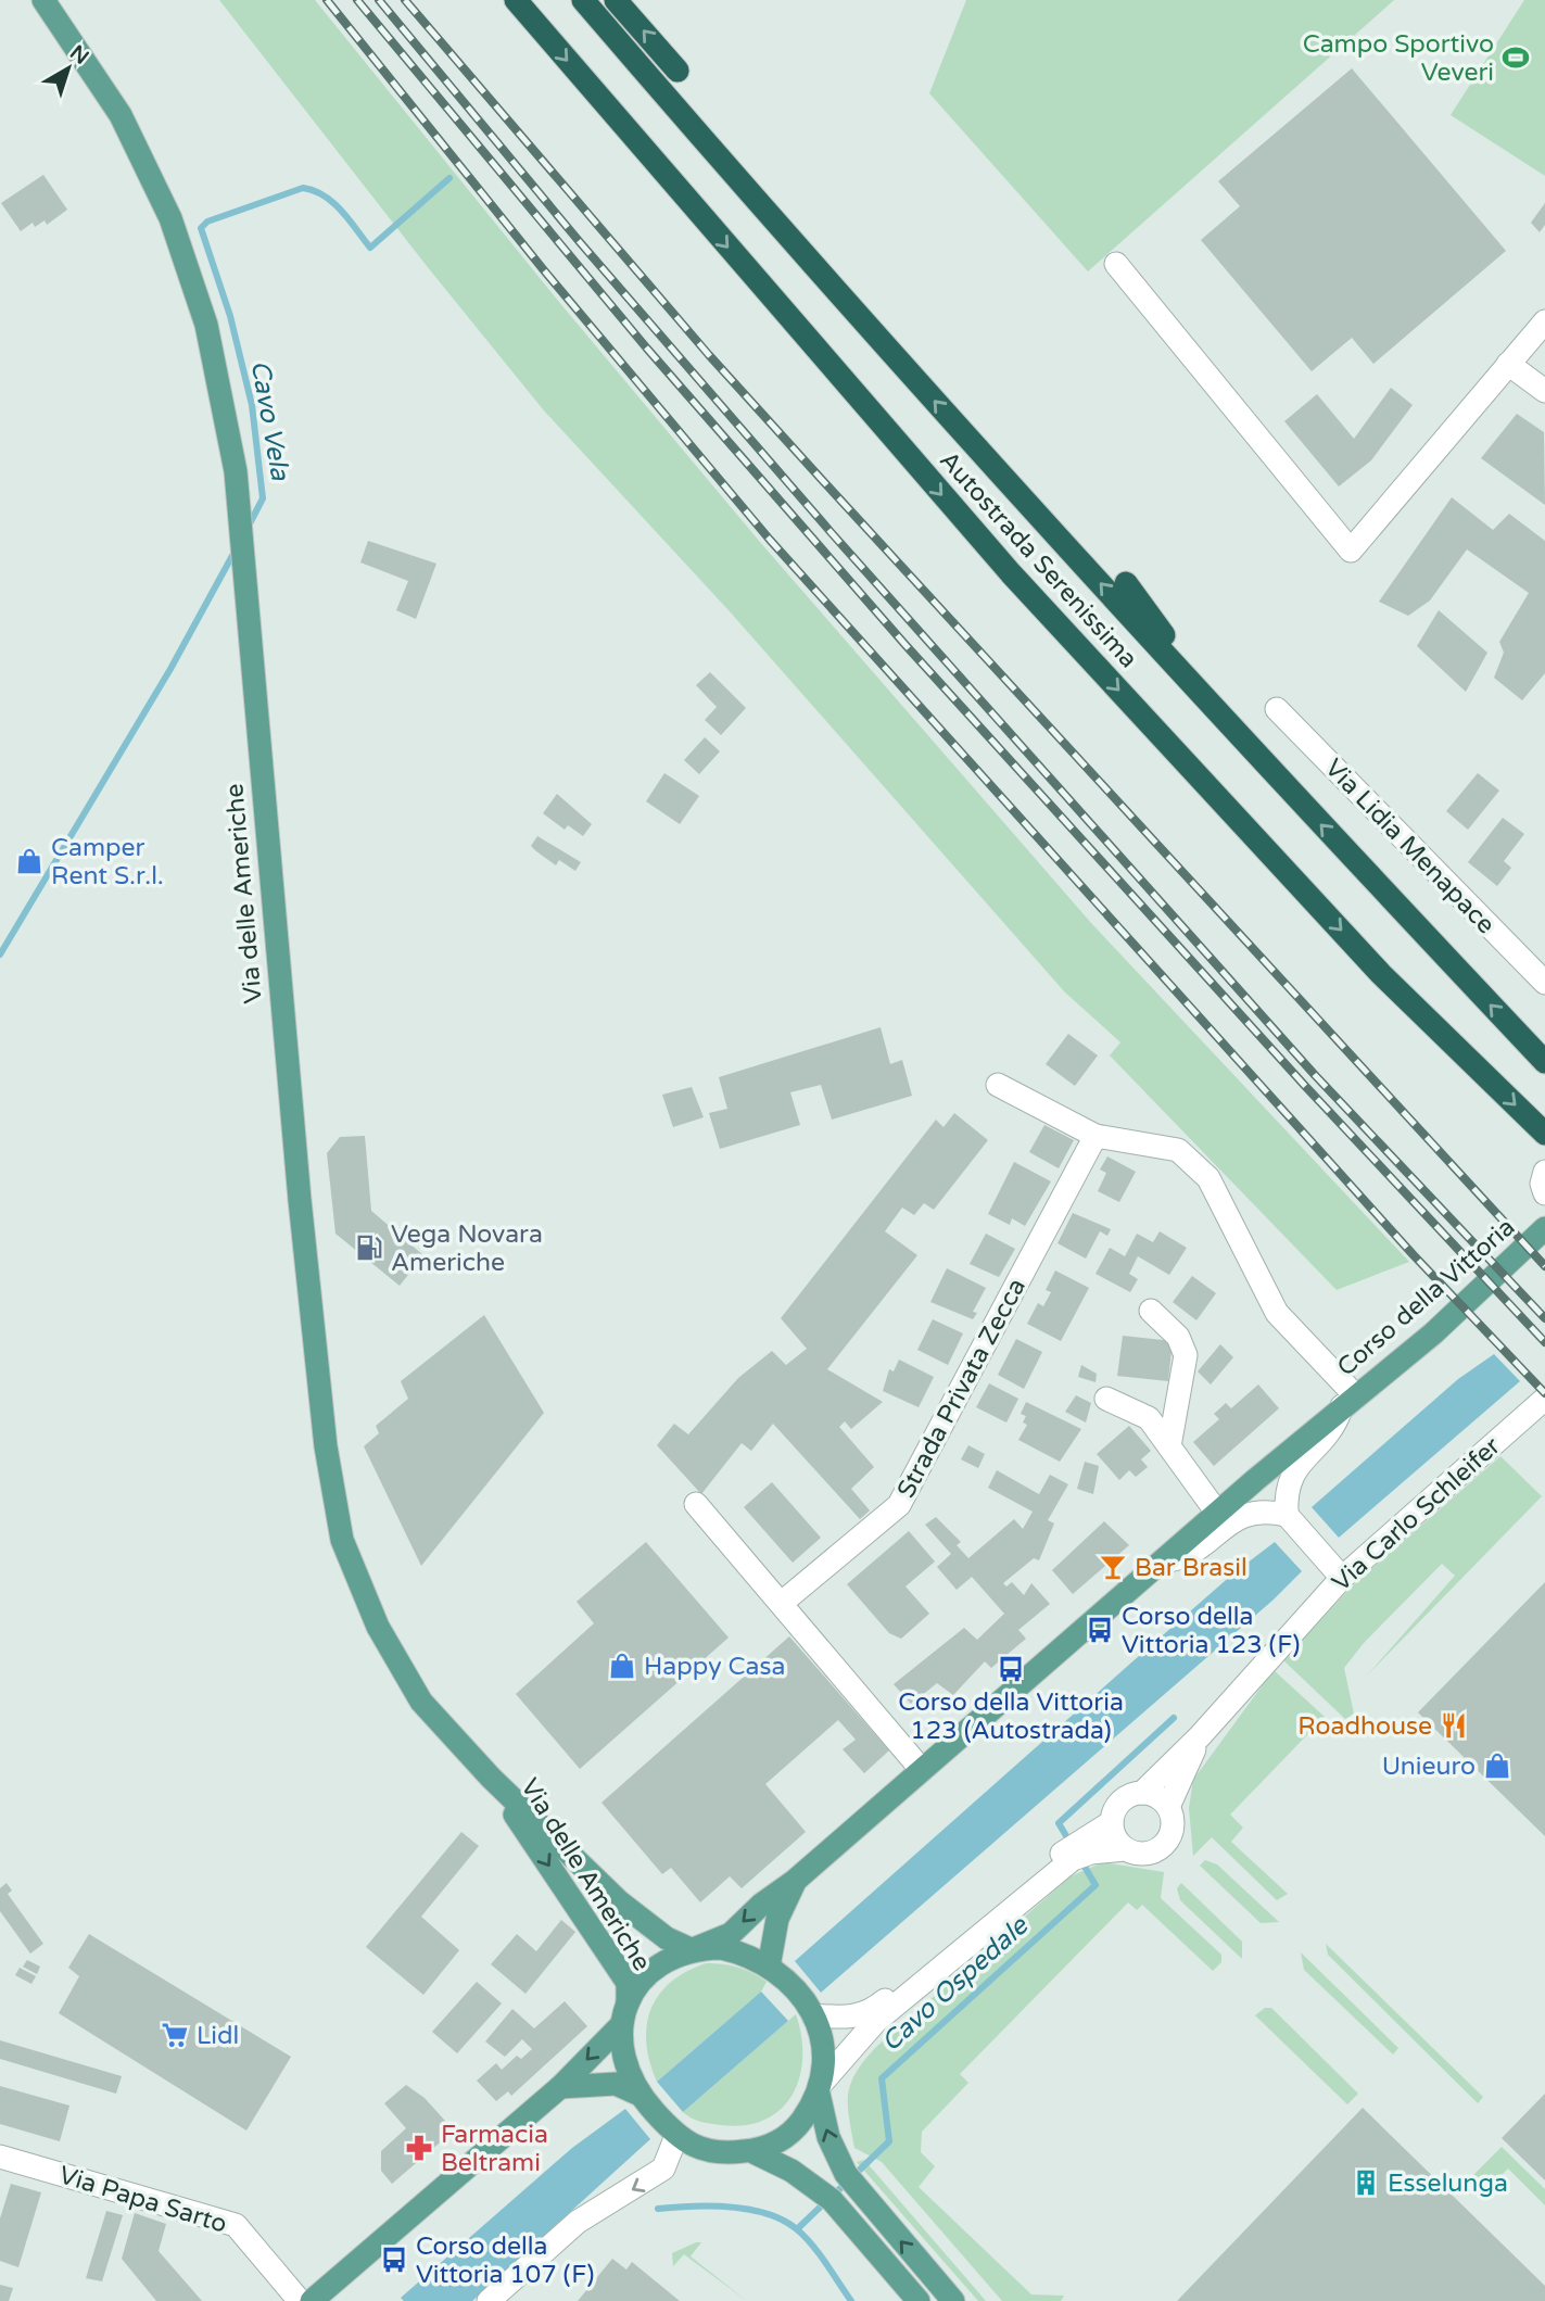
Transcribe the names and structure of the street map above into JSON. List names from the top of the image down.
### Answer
{
  "streets": {
    "highway": ["Autostrada Serenissima"],
    "main road": ["Via delle Americhe", "Corso della Vittoria"],
    "street": [
      "Via Lidia Menapace",
      "Strada Privata Zecca",
      "Via Carlo Schleifer",
      "Via Papa Sarto"
    ]
  },
  "crossings": [
    ["Via delle Americhe", "Corso della Vittoria"]
  ],
  "water": ["Cavo Vela", "Cavo Ospedale"],
  "places": {
    "sports": ["Campo Sportivo Veveri"],
    "shop": ["Camper Rent S.r.l.", "Happy Casa", "Unieuro"],
    "fuel station": ["Vega Novara Americhe"],
    "bar": ["Bar Brasil"],
    "bus stop": ["Corso della Vittoria 123 (F)", "Corso della Vittoria 123 (Autostrada)", "Corso della Vittoria 107 (F)"],
    "restaurant": ["Roadhouse"],
    "supermarket": ["Lidl"],
    "pharmacy": ["Farmacia Beltrami"],
    "building": ["Esselunga"]
  },
  "north": "top right"
}
